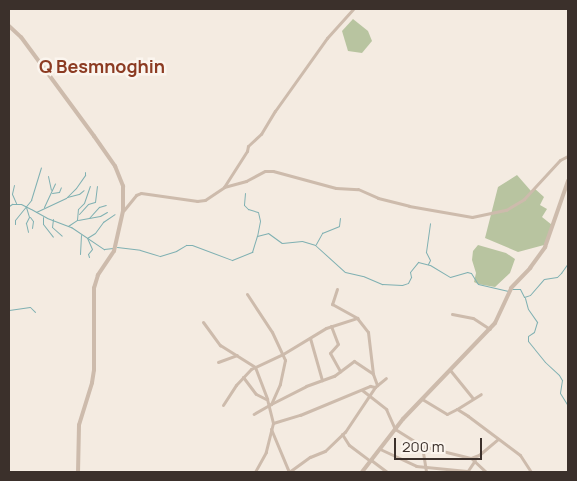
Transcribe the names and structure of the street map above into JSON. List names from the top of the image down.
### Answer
{
  "districts": ["Q Besmnoghin"],
  "scale_bar": "200 m"
}
